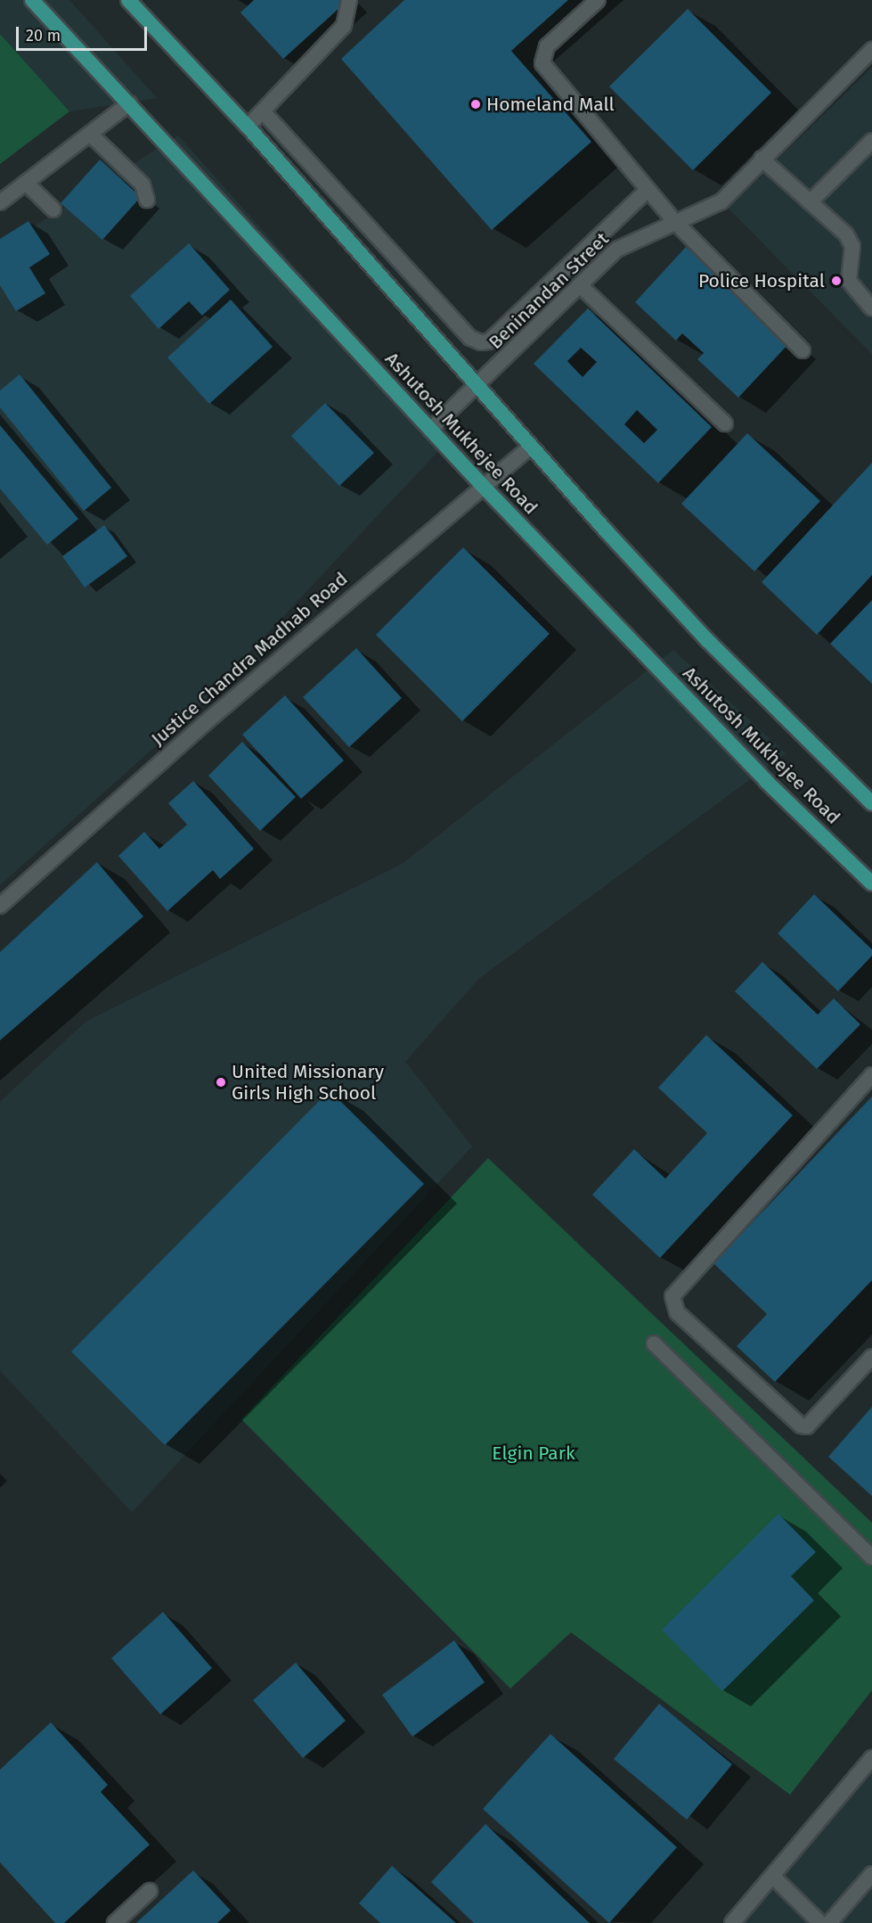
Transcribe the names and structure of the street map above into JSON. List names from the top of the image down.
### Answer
{
  "streets": {
    "main road": ["Ashutosh Mukhejee Road"],
    "street": ["Beninandan Street", "Justice Chandra Madhab Road"]
  },
  "crossings": [
    ["Beninandan Street", "Ashutosh Mukhejee Road"],
    ["Ashutosh Mukhejee Road", "Justice Chandra Madhab Road"]
  ],
  "parks": ["Elgin Park"],
  "places": ["Homeland Mall", "Police Hospital", "United Missionary Girls High School"],
  "scale_bar": "20 m"
}
